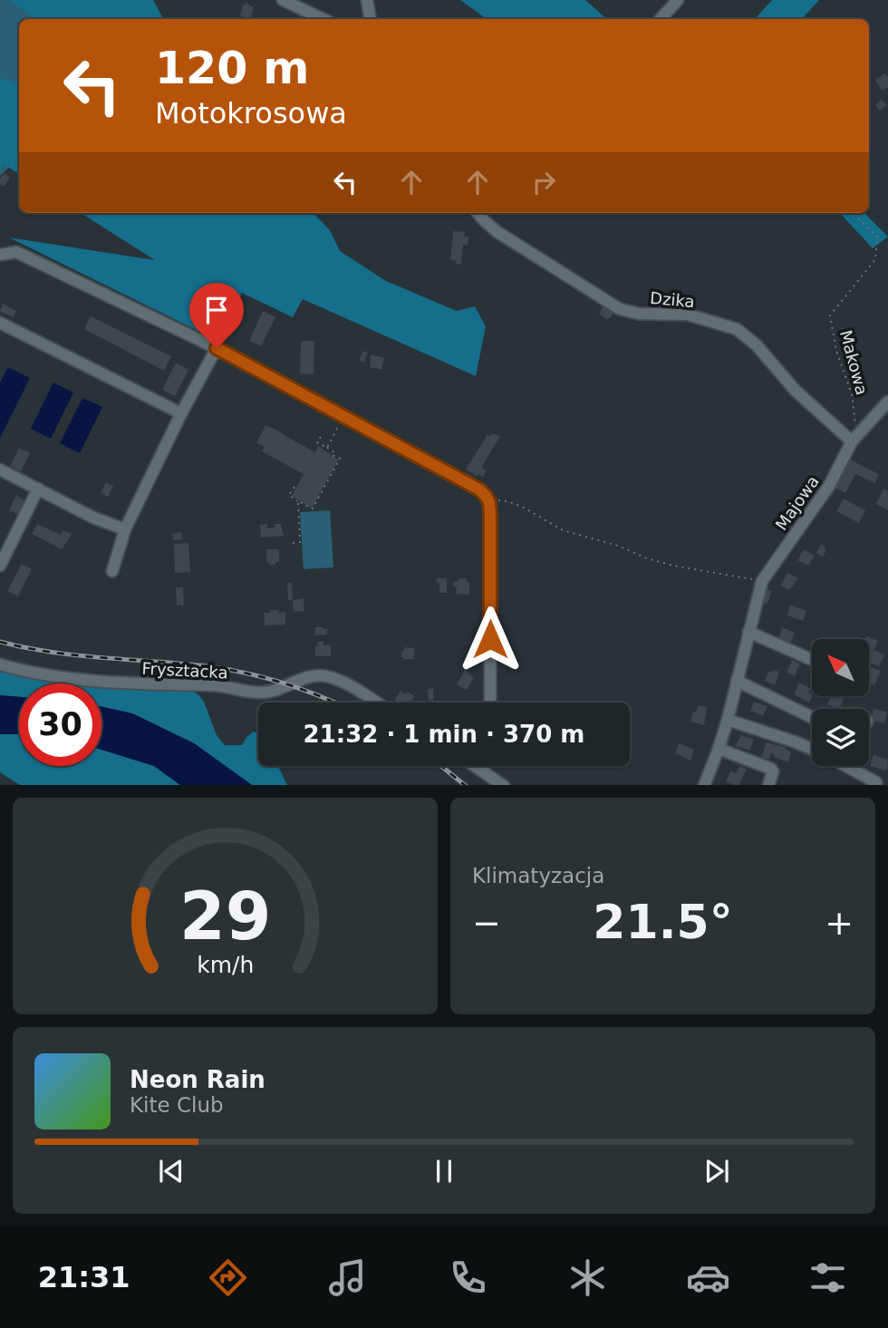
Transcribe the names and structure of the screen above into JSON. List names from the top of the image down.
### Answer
{
  "streets": {
    "street": ["Dzika", "Majowa", "Frysztacka"],
    "path": ["Makowa"]
  },
  "crossings": [
    ["Dzika", "Makowa"],
    ["Dzika", "Majowa"],
    ["Makowa", "Majowa"]
  ],
  "north": "top left",
  "page": {
    "turn": ["120 m", "Motokrosowa"],
    "limit": "30",
    "trip": "21:32 · 1 min · 370 m",
    "tile": "Klimatyzacja",
    "heat": ["−", "21.5°", "+"],
    "song": ["Neon Rain", "Kite Club"],
    "tabs": "21:31",
    "gauge": ["29", "km/h"]
  }
}
